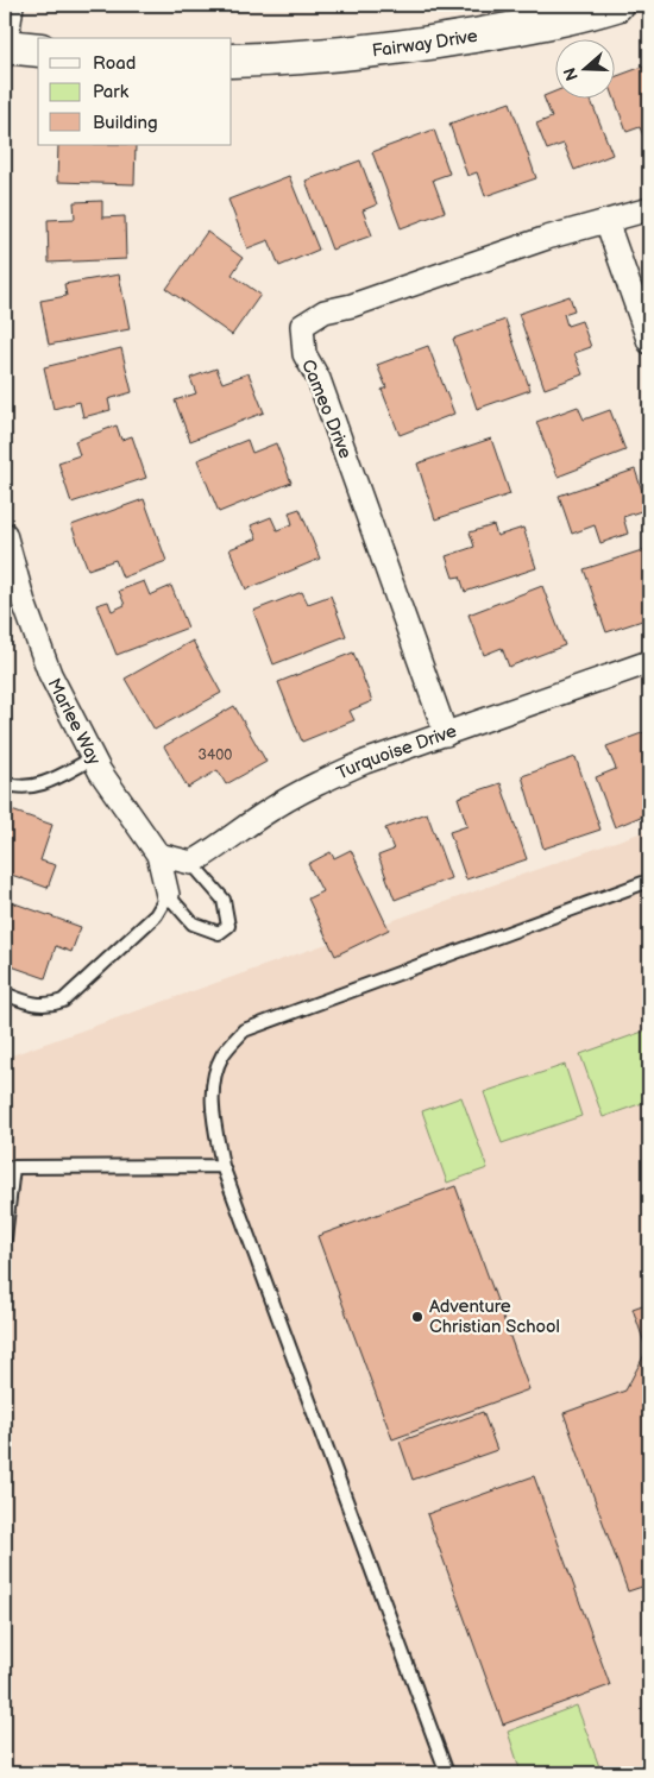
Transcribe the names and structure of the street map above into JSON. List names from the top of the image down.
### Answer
{
  "streets": {
    "street": [
      "Fairway Drive",
      "Cameo Drive",
      "Marlee Way",
      "Turquoise Drive"
    ]
  },
  "crossings": [
    ["Cameo Drive", "Turquoise Drive"]
  ],
  "places": ["Adventure Christian School"],
  "house_numbers": ["3400"],
  "legend": ["Road", "Park", "Building"],
  "north": "left"
}
